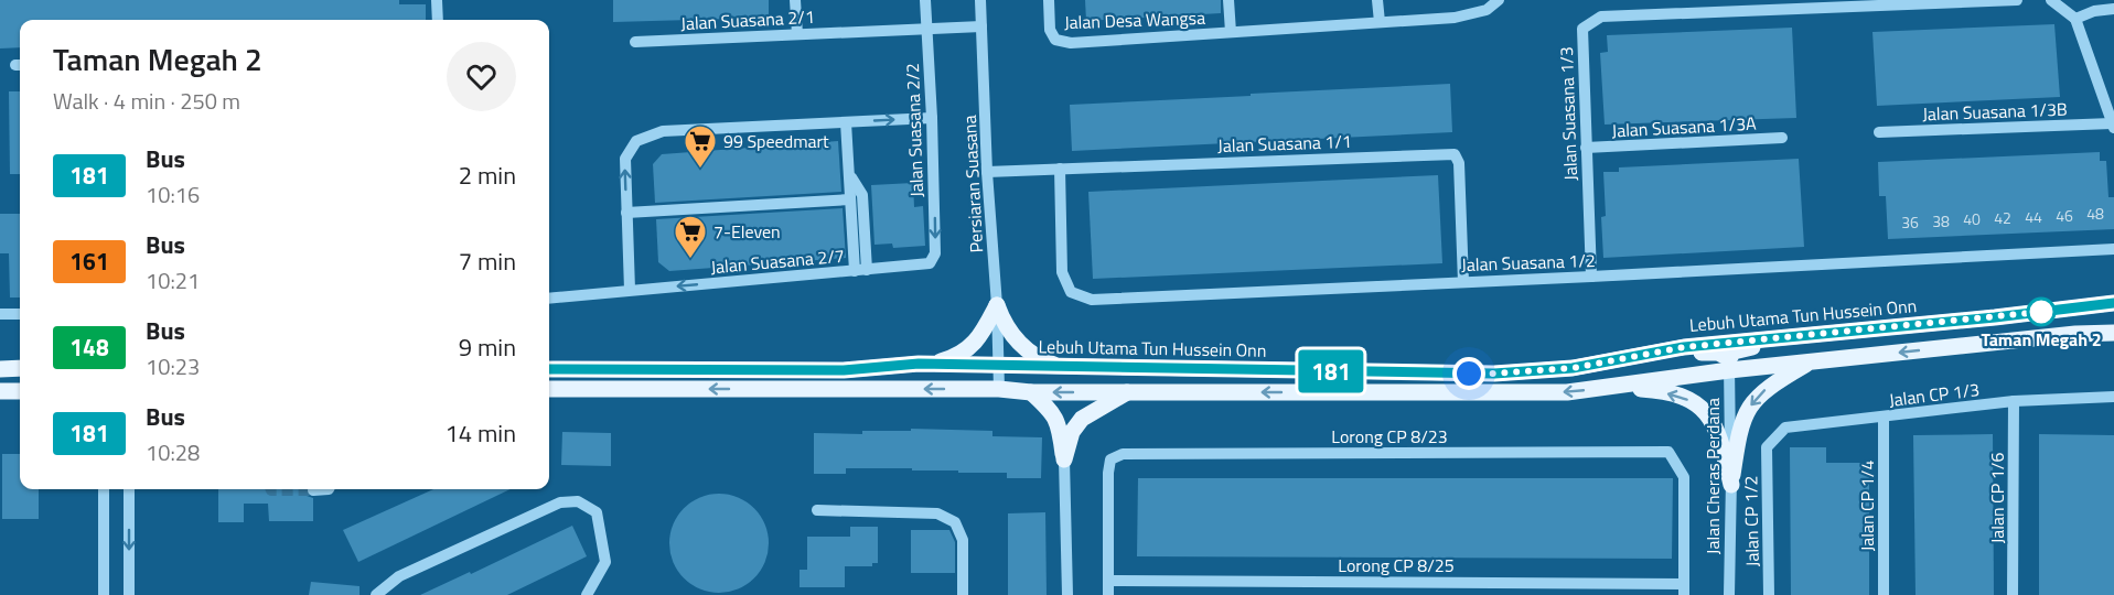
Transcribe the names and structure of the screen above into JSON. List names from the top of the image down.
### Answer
{
  "streets": {
    "main road": ["Lebuh Utama Tun Hussein Onn"],
    "street": [
      "Jalan Suasana 2/1",
      "Jalan Desa Wangsa",
      "Jalan Suasana 1/3B",
      "Jalan Suasana 1/3",
      "Jalan Suasana 1/3A",
      "Jalan Suasana 2/2",
      "Jalan Suasana 1/1",
      "Persiaran Suasana",
      "Jalan Suasana 2/7",
      "Jalan Suasana 1/2",
      "Jalan CP 1/3",
      "Lorong CP 8/23",
      "Jalan Cheras Perdana",
      "Jalan CP 1/6",
      "Jalan CP 1/4",
      "Jalan CP 1/2",
      "Lorong CP 8/25"
    ]
  },
  "crossings": [
    ["Jalan Suasana 2/1", "Jalan Suasana 2/2"],
    ["Jalan Suasana 2/1", "Persiaran Suasana"],
    ["Jalan Suasana 1/3", "Jalan Suasana 1/3A"],
    ["Jalan Suasana 1/3", "Jalan Suasana 1/2"],
    ["Jalan Suasana 2/2", "Jalan Suasana 2/7"],
    ["Jalan Suasana 1/1", "Persiaran Suasana"],
    ["Jalan Suasana 1/1", "Jalan Suasana 1/2"],
    ["Persiaran Suasana", "Lebuh Utama Tun Hussein Onn"],
    ["Jalan CP 1/3", "Jalan CP 1/6"],
    ["Jalan CP 1/3", "Jalan CP 1/4"],
    ["Jalan CP 1/3", "Jalan CP 1/2"],
    ["Lorong CP 8/23", "Lorong CP 8/25"]
  ],
  "places": {
    "supermarket": ["99 Speedmart", "7-Eleven"],
    "other": ["Taman Megah 2"]
  },
  "lines": ["bus line 181"],
  "house_numbers": [
    "48",
    "46",
    "44",
    "42",
    "40",
    "38",
    "36"
  ],
  "page": {
    "on_map": "181",
    "heading": ["Taman Megah 2", "Walk · 4 min · 250 m"],
    "list": [
      {
        "mark": "181",
        "name": "Bus",
        "note": "10:16",
        "value": "2 min"
      },
      {
        "mark": "161",
        "name": "Bus",
        "note": "10:21",
        "value": "7 min"
      },
      {
        "mark": "148",
        "name": "Bus",
        "note": "10:23",
        "value": "9 min"
      },
      {
        "mark": "181",
        "name": "Bus",
        "note": "10:28",
        "value": "14 min"
      }
    ]
  }
}
